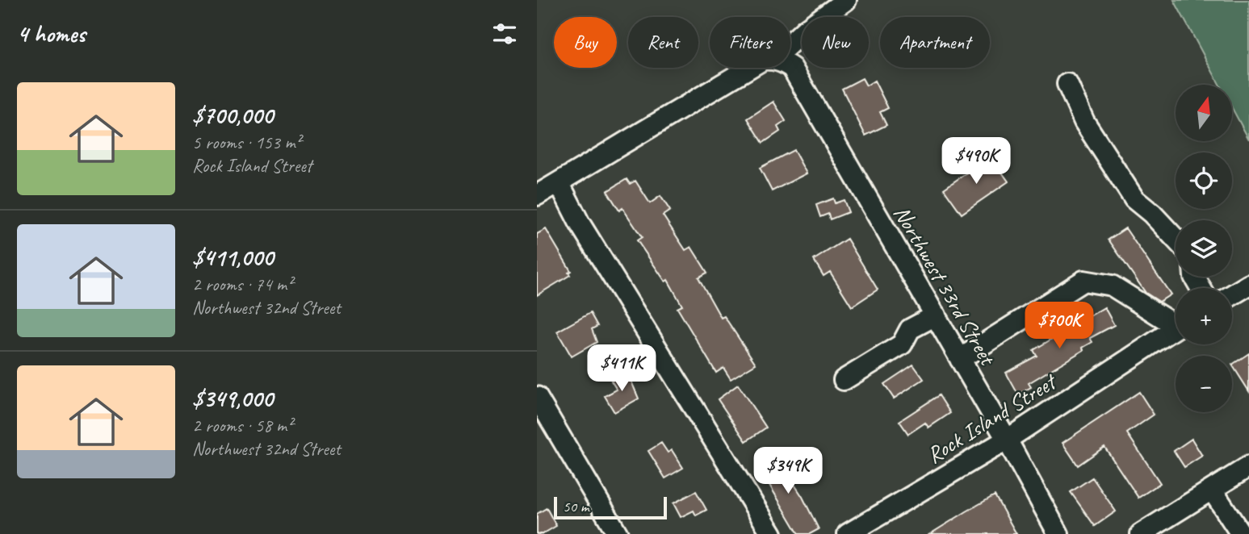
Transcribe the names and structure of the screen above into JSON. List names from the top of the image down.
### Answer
{
  "streets": {
    "street": ["Northwest 33rd Street", "Rock Island Street"]
  },
  "crossings": [
    ["Northwest 33rd Street", "Rock Island Street"]
  ],
  "scale_bar": "50 m",
  "north": "top",
  "page": {
    "heading": "4 homes",
    "chip": [
      "Buy",
      "Rent",
      "Filters",
      "New",
      "Apartment"
    ],
    "list": [
      {
        "name": "$700,000",
        "note": "5 rooms · 153 m² · Rock Island Street"
      },
      {
        "name": "$411,000",
        "note": "2 rooms · 74 m² · Northwest 32nd Street"
      },
      {
        "name": "$349,000",
        "note": "2 rooms · 58 m² · Northwest 32nd Street"
      }
    ],
    "map_buttons": ["+", "−"],
    "price": [
      "$490K",
      "$700K",
      "$411K",
      "$349K"
    ],
    "scale": "50 m"
  }
}
